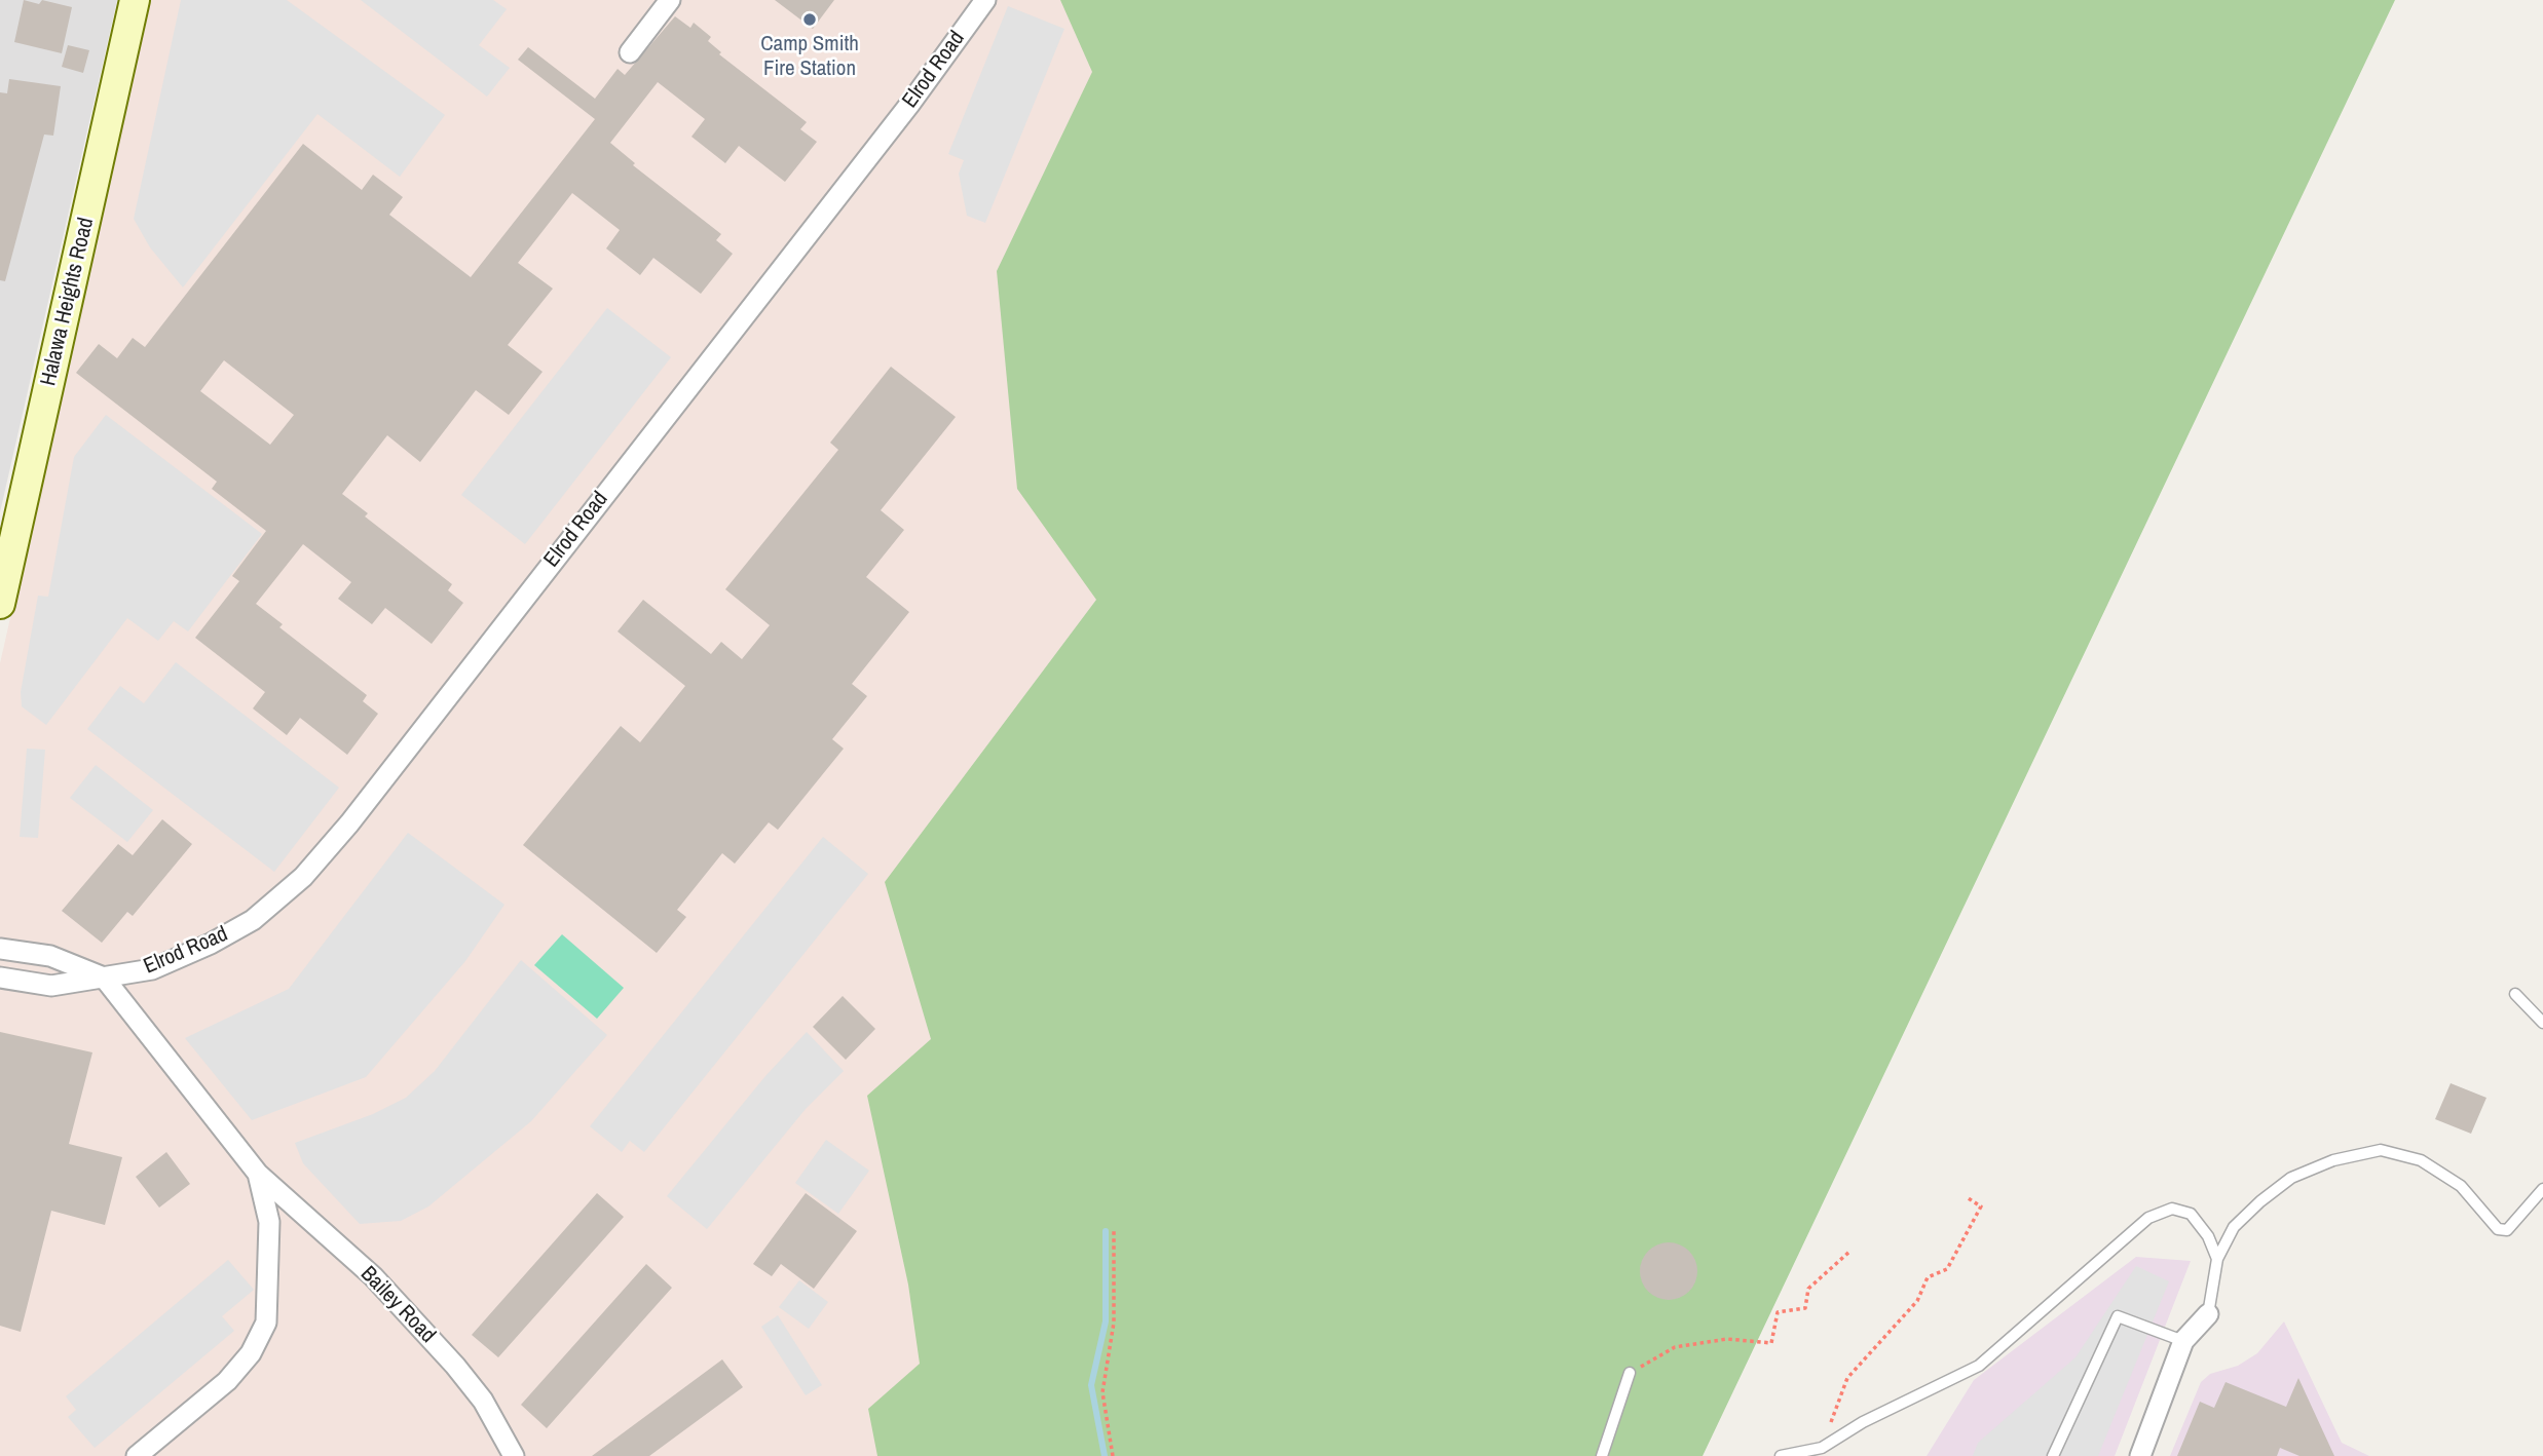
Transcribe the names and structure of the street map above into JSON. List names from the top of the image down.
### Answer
{
  "streets": {
    "street": ["Elrod Road", "Halawa Heights Road", "Bailey Road"]
  },
  "crossings": [
    ["Elrod Road", "Bailey Road"]
  ],
  "places": ["Camp Smith Fire Station"]
}
